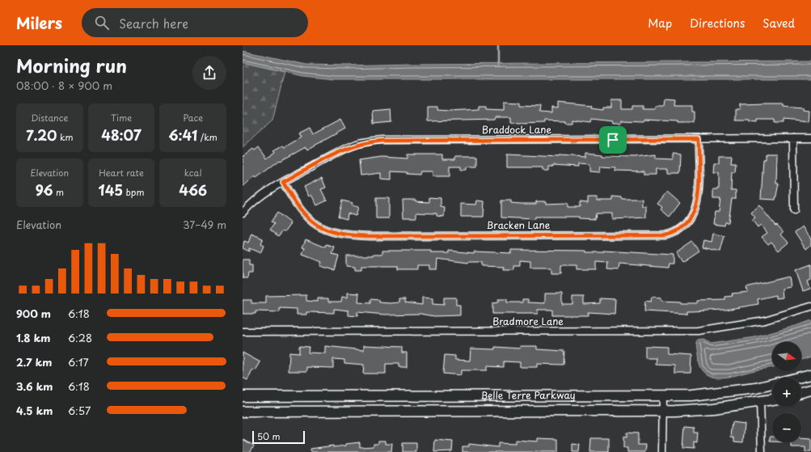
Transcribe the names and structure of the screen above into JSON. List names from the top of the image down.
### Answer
{
  "streets": {
    "main road": ["Belle Terre Parkway"],
    "street": ["Braddock Lane", "Bracken Lane", "Bradmore Lane"]
  },
  "crossings": [
    ["Braddock Lane", "Bracken Lane"]
  ],
  "scale_bar": "50 m",
  "north": "right",
  "page": {
    "header": "Milers",
    "search": "Search here",
    "nav": ["Map", "Directions", "Saved"],
    "heading": ["Morning run", "08:00 · 8 × 900 m"],
    "stats": [
      ["Distance", "7.20 km"],
      ["Time", "48:07"],
      ["Pace", "6:41 /km"],
      ["Elevation", "96 m"],
      ["Heart rate", "145 bpm"],
      ["kcal", "466"]
    ],
    "chart": ["Elevation", "37–49 m"],
    "list": [
      {
        "name": "900 m",
        "note": "6:18"
      },
      {
        "name": "1.8 km",
        "note": "6:28"
      },
      {
        "name": "2.7 km",
        "note": "6:17"
      },
      {
        "name": "3.6 km",
        "note": "6:18"
      },
      {
        "name": "4.5 km",
        "note": "6:57"
      }
    ],
    "map_buttons": ["+", "−"],
    "scale": "50 m"
  }
}
